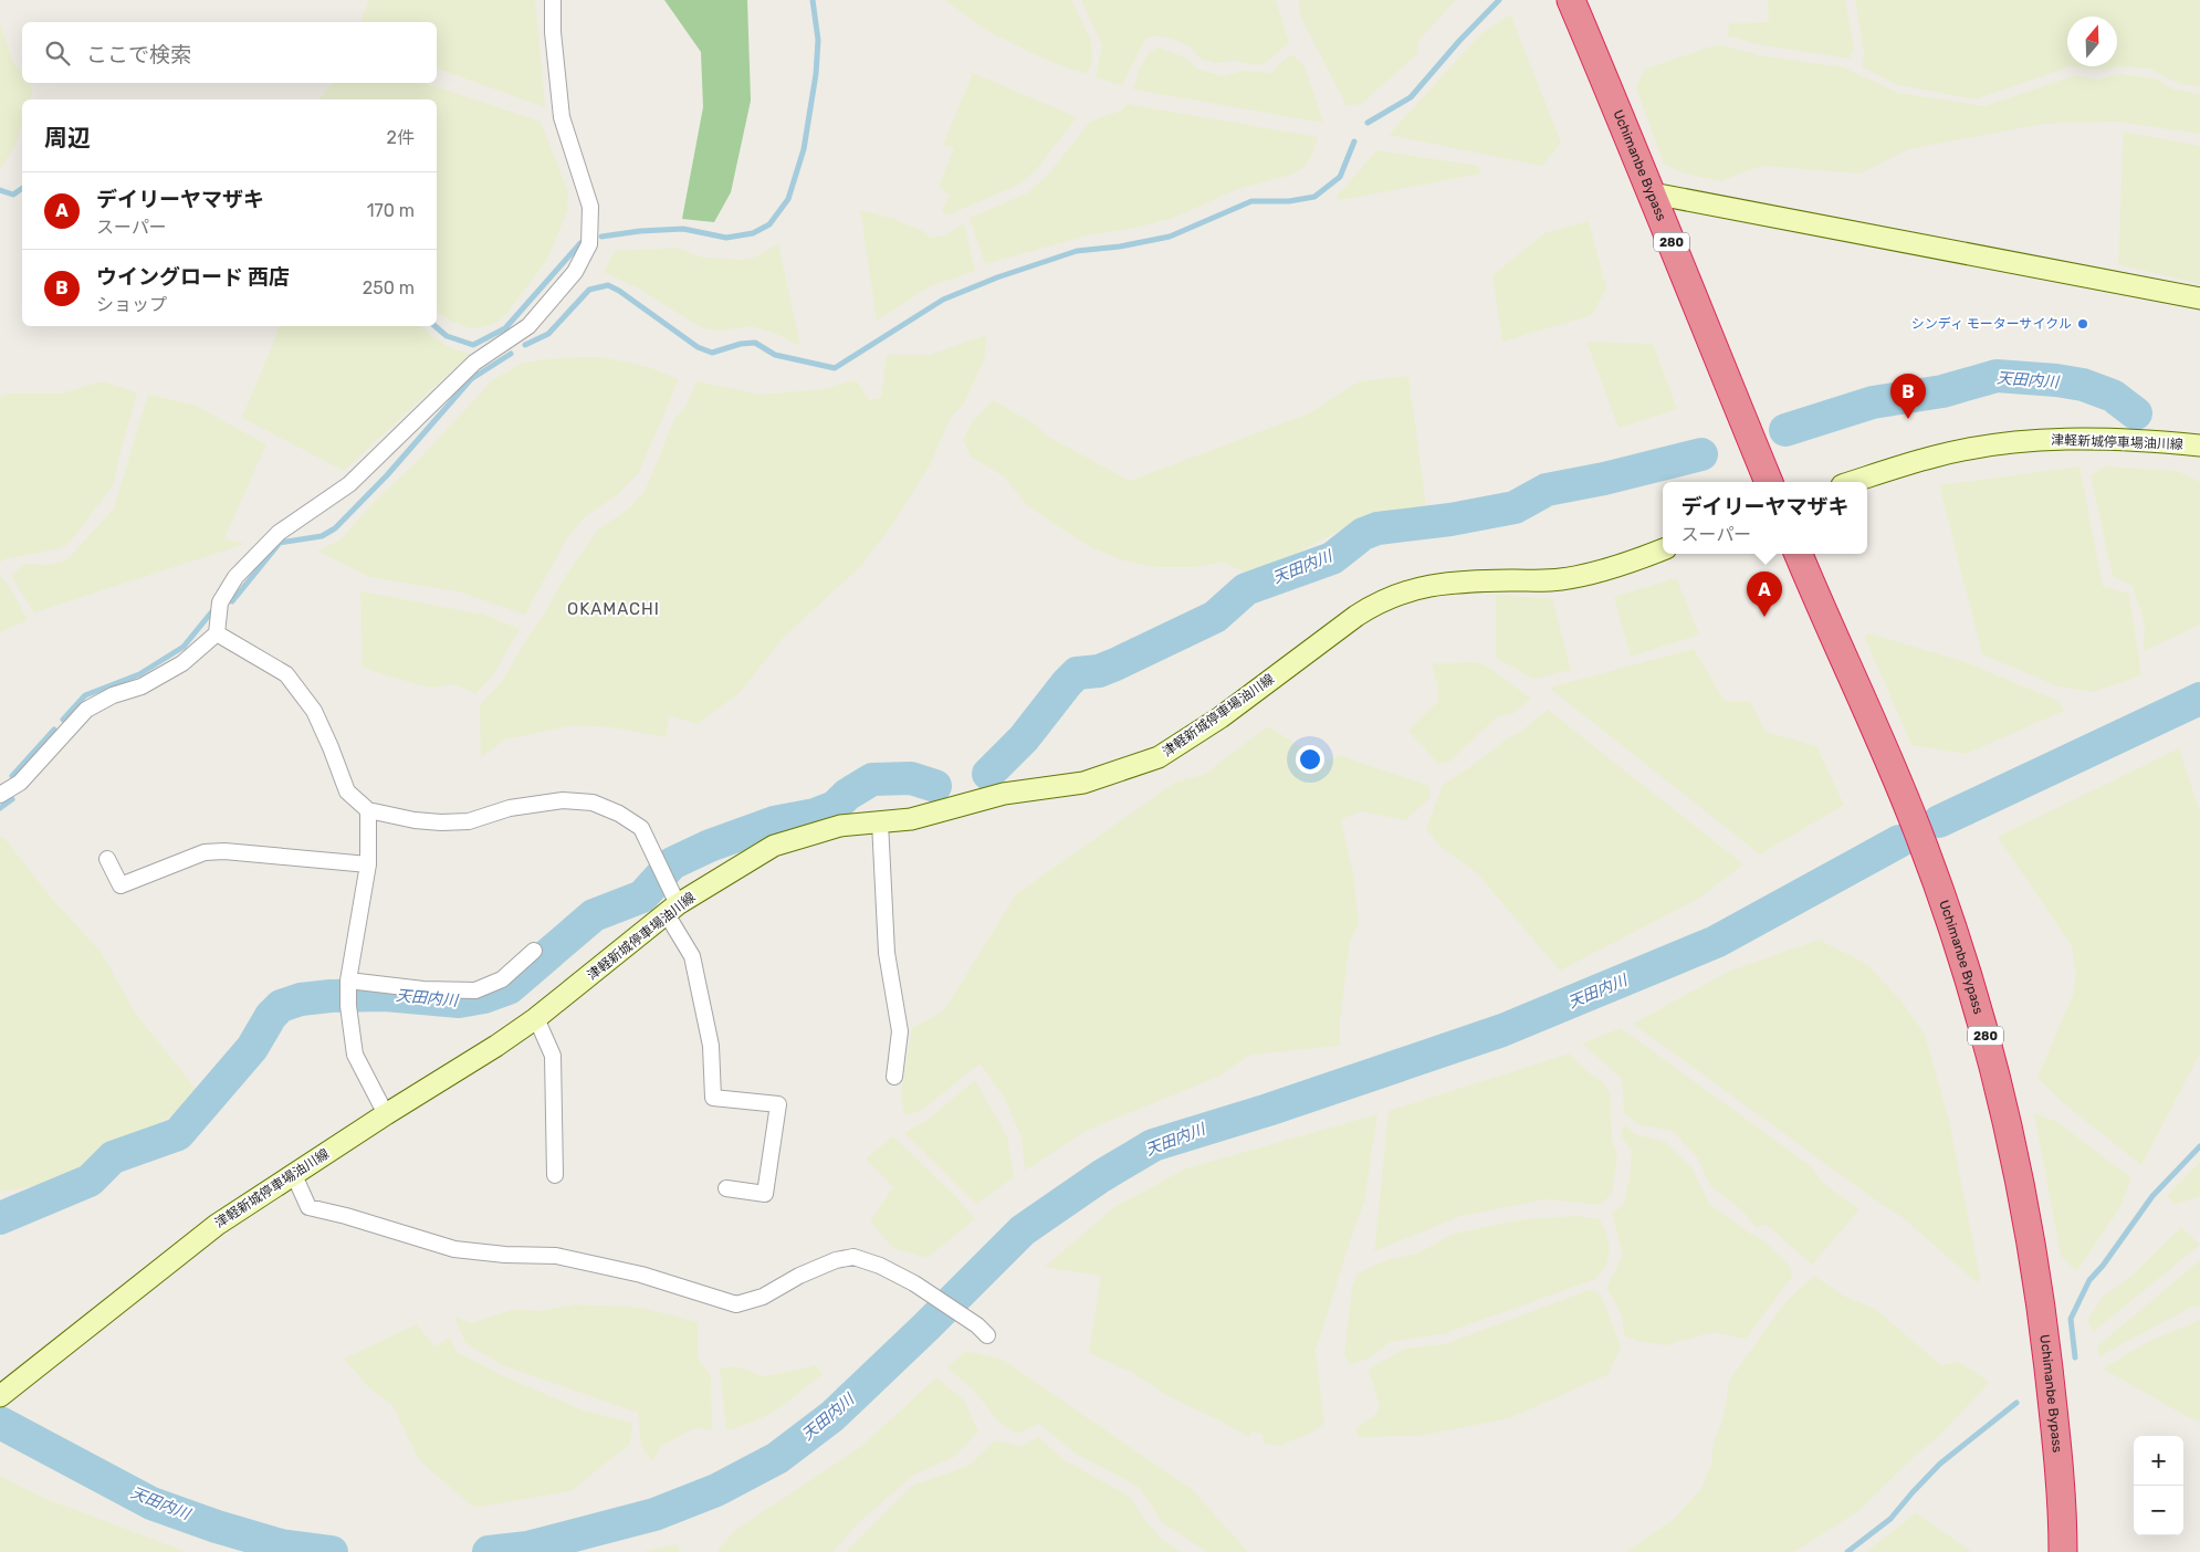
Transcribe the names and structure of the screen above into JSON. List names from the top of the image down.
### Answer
{
  "streets": {
    "highway": ["Uchimanbe Bypass", "280"],
    "main road": ["津軽新城停車場油川線"]
  },
  "districts": ["OKAMACHI"],
  "water": ["天田内川"],
  "places": ["シンディ モーターサイクル"],
  "north": "top",
  "page": {
    "search": "ここで検索",
    "heading": ["周辺", "2件"],
    "list": [
      {
        "mark": "A",
        "name": "デイリーヤマザキ",
        "note": "スーパー",
        "value": "170 m"
      },
      {
        "mark": "B",
        "name": "ウイングロード 西店",
        "note": "ショップ",
        "value": "250 m"
      }
    ],
    "pins": ["B", "A"],
    "popup": ["デイリーヤマザキ", "スーパー"],
    "map_buttons": ["+", "−"]
  }
}
